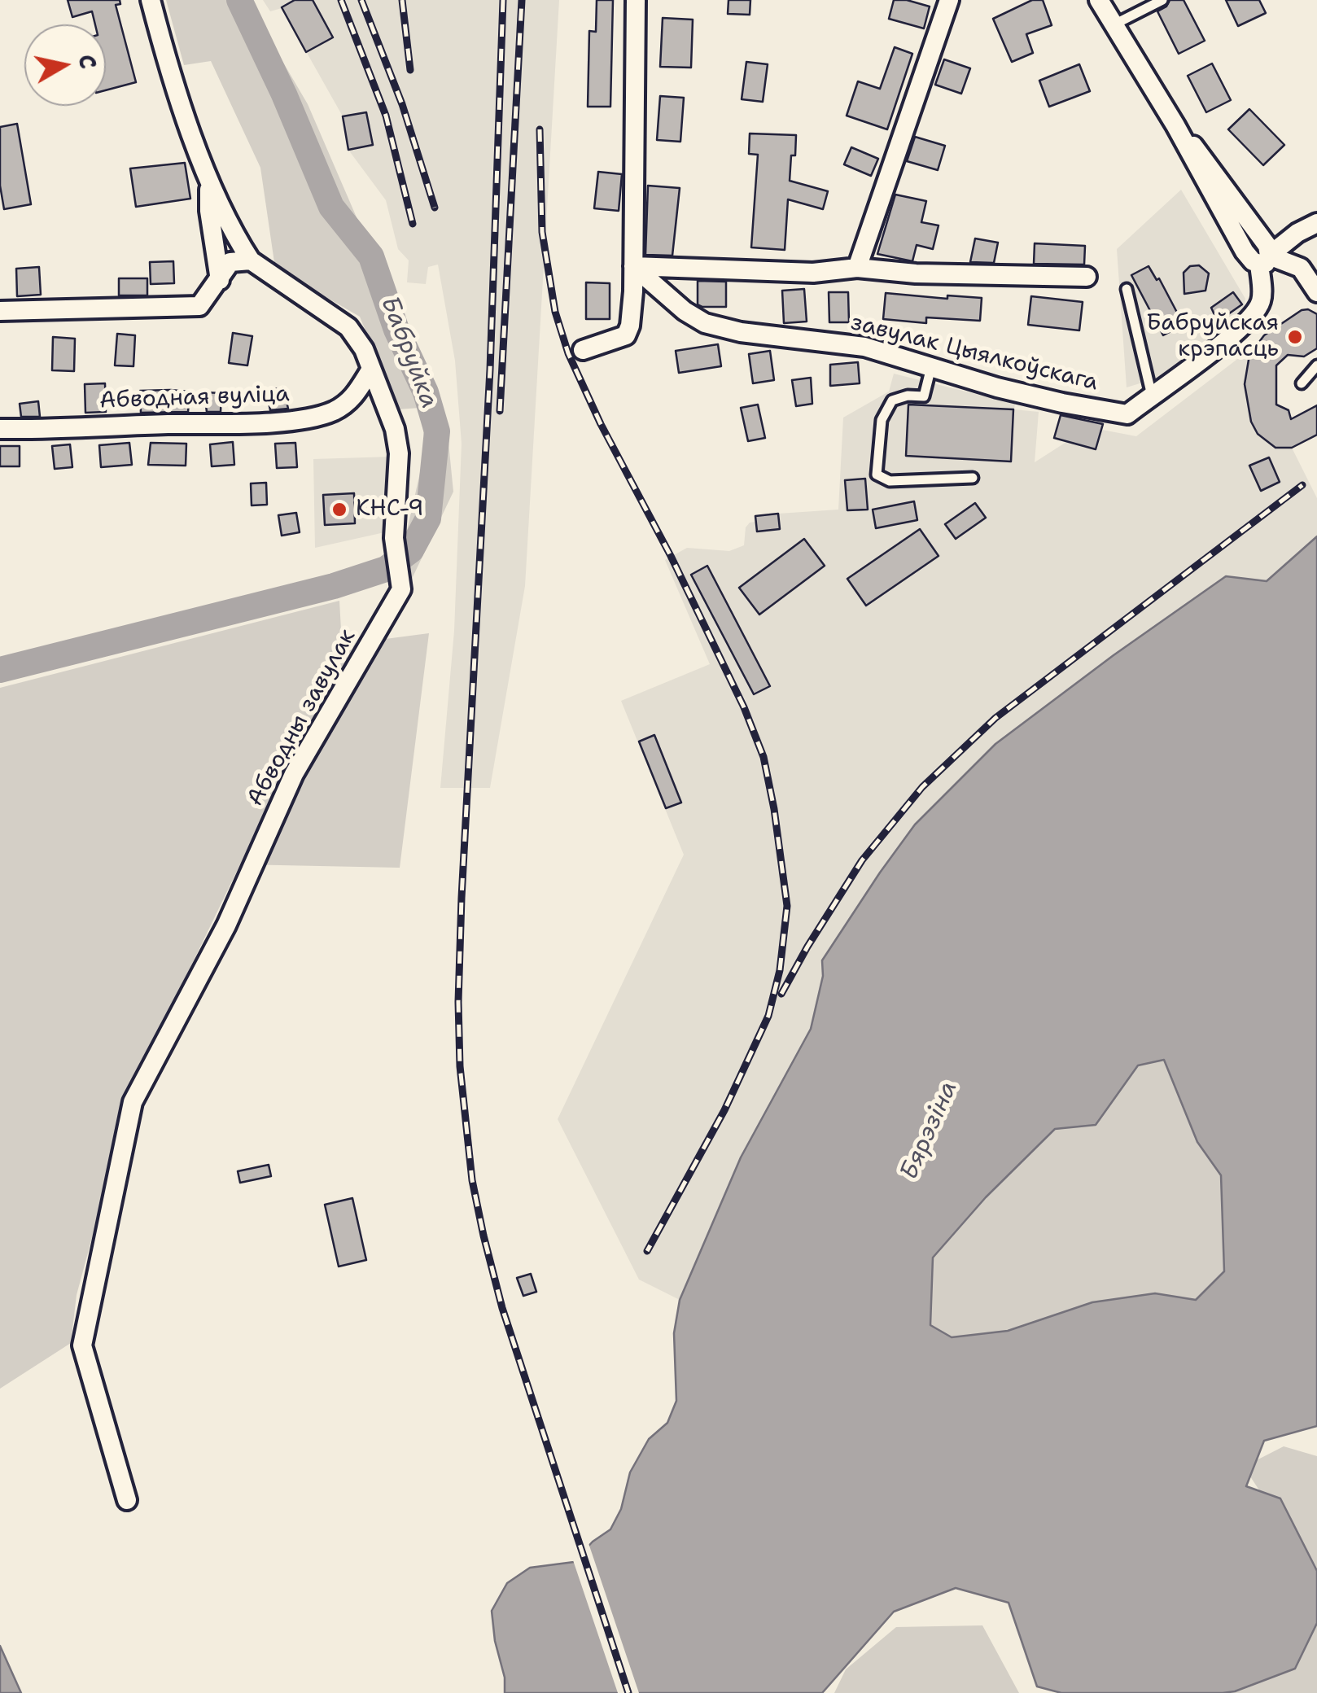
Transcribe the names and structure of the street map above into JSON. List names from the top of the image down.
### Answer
{
  "streets": {
    "street": ["завулак Цыялкоўскага", "Абводная вуліца", "Абводны завулак"]
  },
  "crossings": [
    ["Абводная вуліца", "Абводны завулак"]
  ],
  "water": ["Бабруйка", "Бярэзіна"],
  "places": ["Бабруйская крэпасць", "КНС-9"],
  "north": "right"
}
